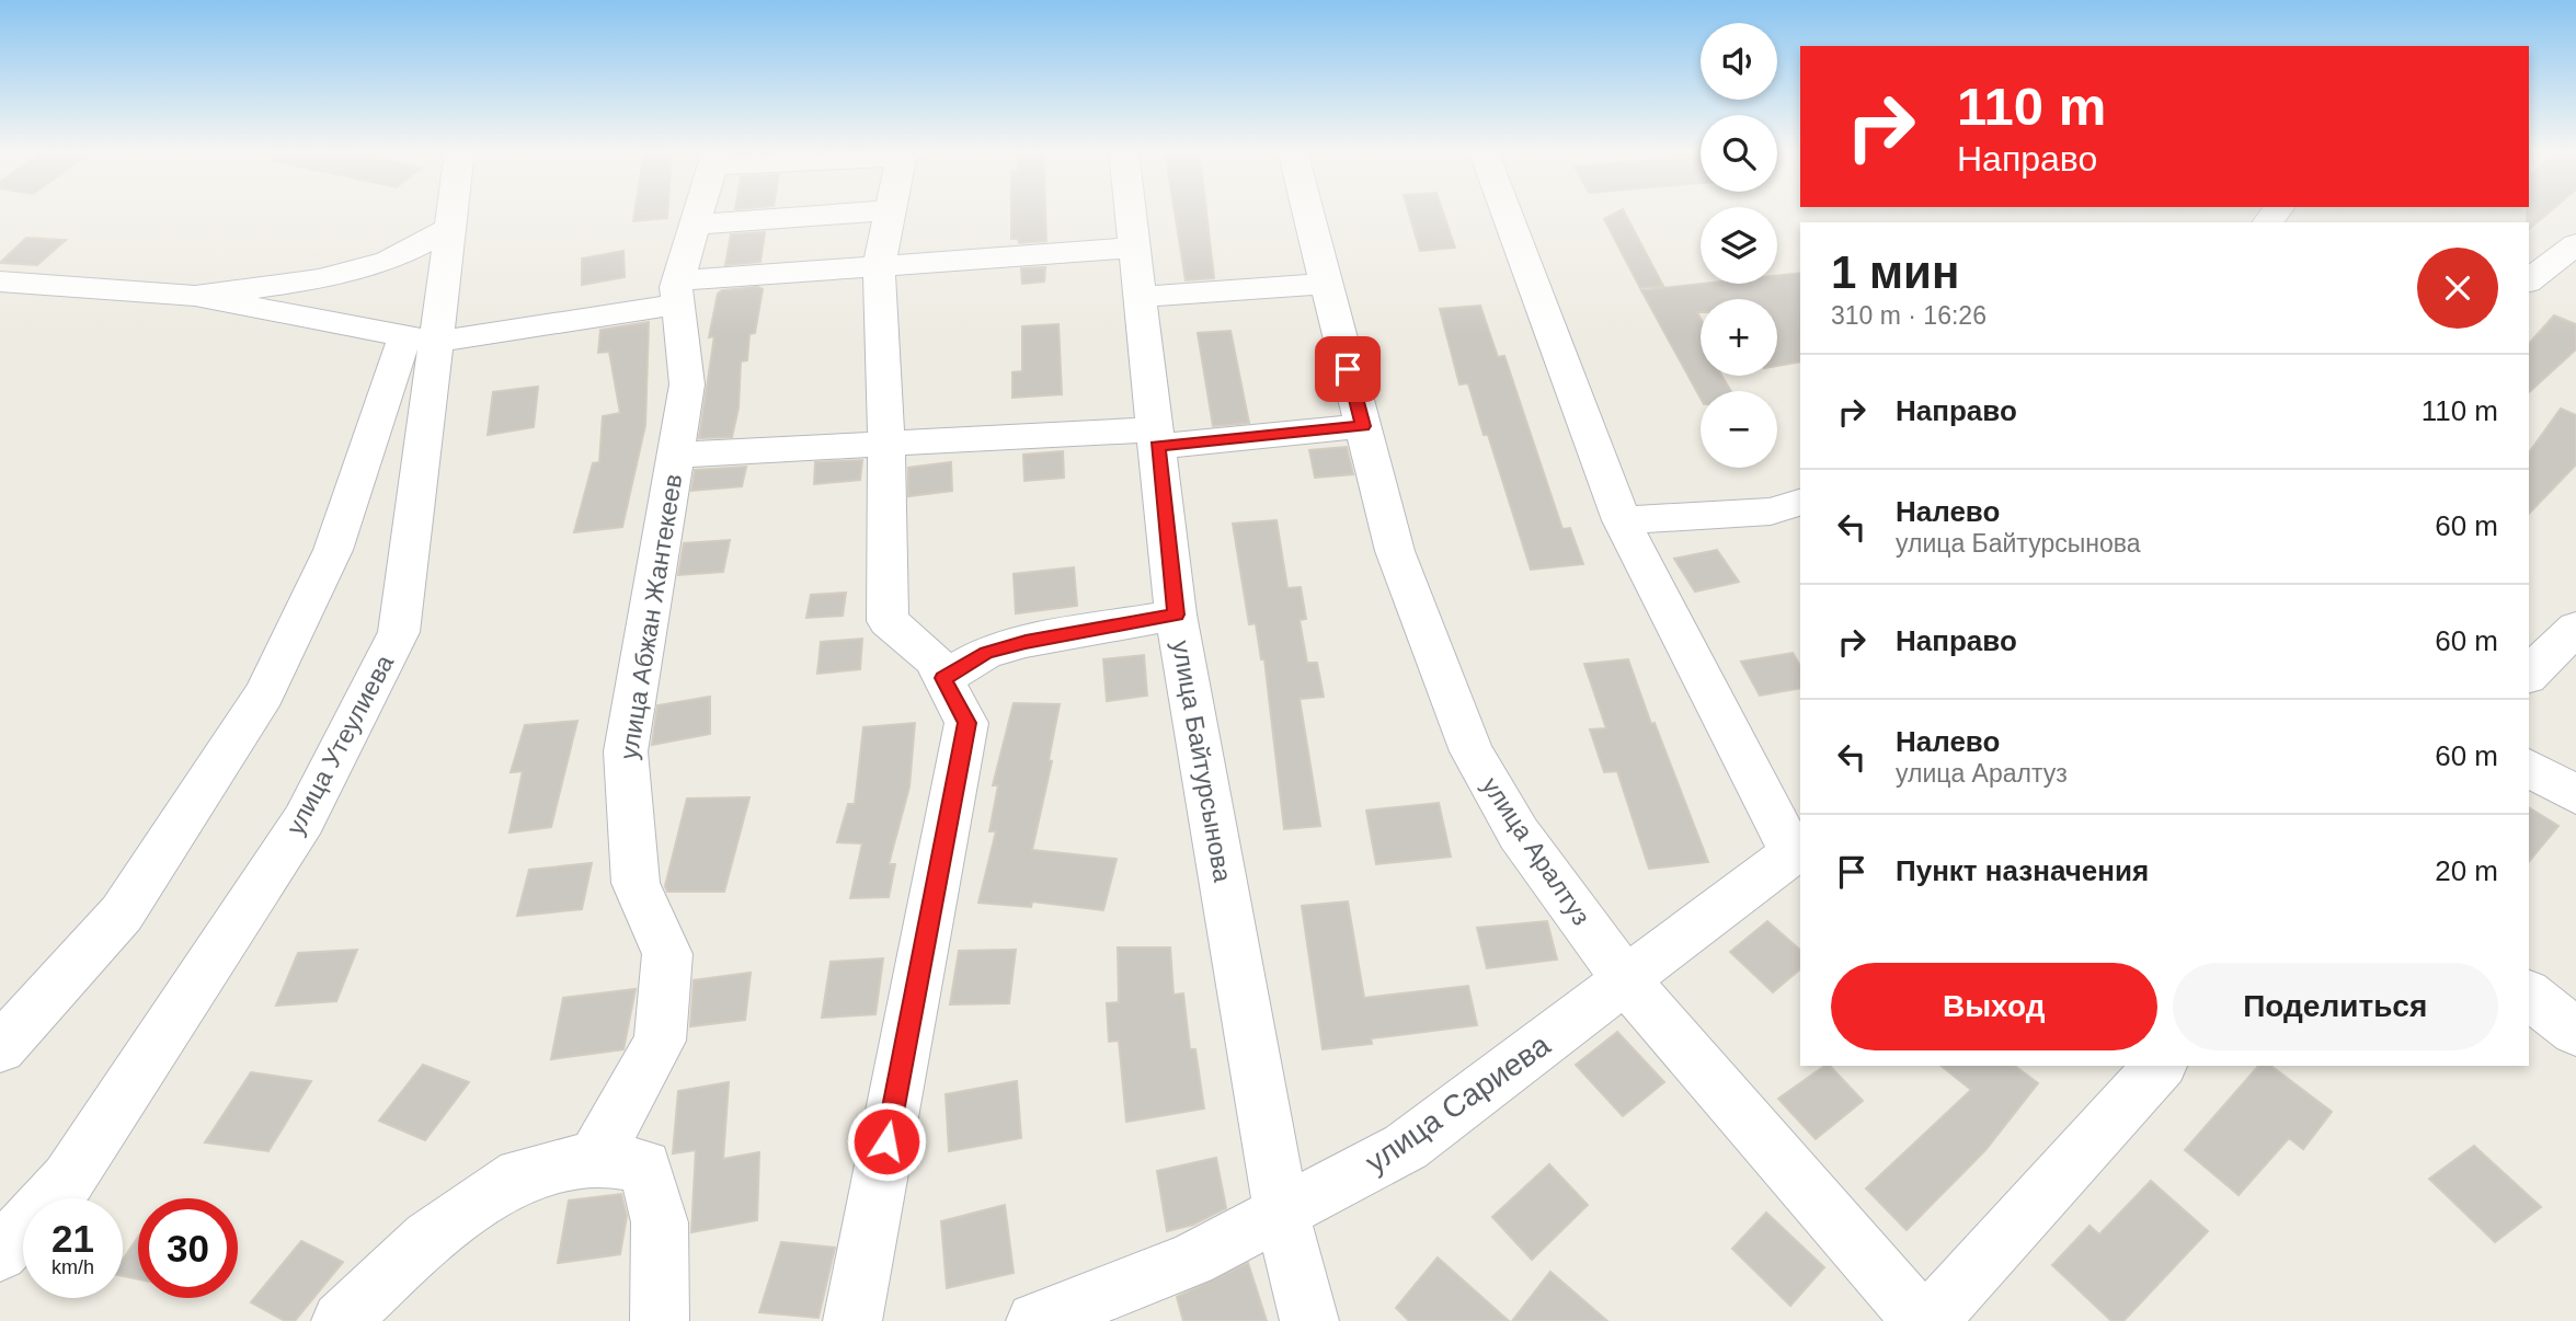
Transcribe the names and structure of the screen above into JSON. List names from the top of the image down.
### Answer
{
  "streets": {
    "street": [
      "улица Абжан Жантекеев",
      "улица Утеулиева",
      "улица Байтурсынова",
      "улица Аралтуз",
      "улица Сариева"
    ]
  },
  "crossings": [
    ["улица Байтурсынова", "улица Сариева"],
    ["улица Аралтуз", "улица Сариева"]
  ],
  "page": {
    "map_buttons": ["+", "−"],
    "turn": ["110 m", "Направо"],
    "heading": ["1 мин", "310 m · 16:26"],
    "list": [
      {
        "name": "Направо",
        "value": "110 m"
      },
      {
        "name": "Налево",
        "note": "улица Байтурсынова",
        "value": "60 m"
      },
      {
        "name": "Направо",
        "value": "60 m"
      },
      {
        "name": "Налево",
        "note": "улица Аралтуз",
        "value": "60 m"
      },
      {
        "name": "Пункт назначения",
        "value": "20 m"
      }
    ],
    "buttons": ["Выход", "Поделиться"],
    "speed": "21 km/h",
    "limit": "30"
  }
}
